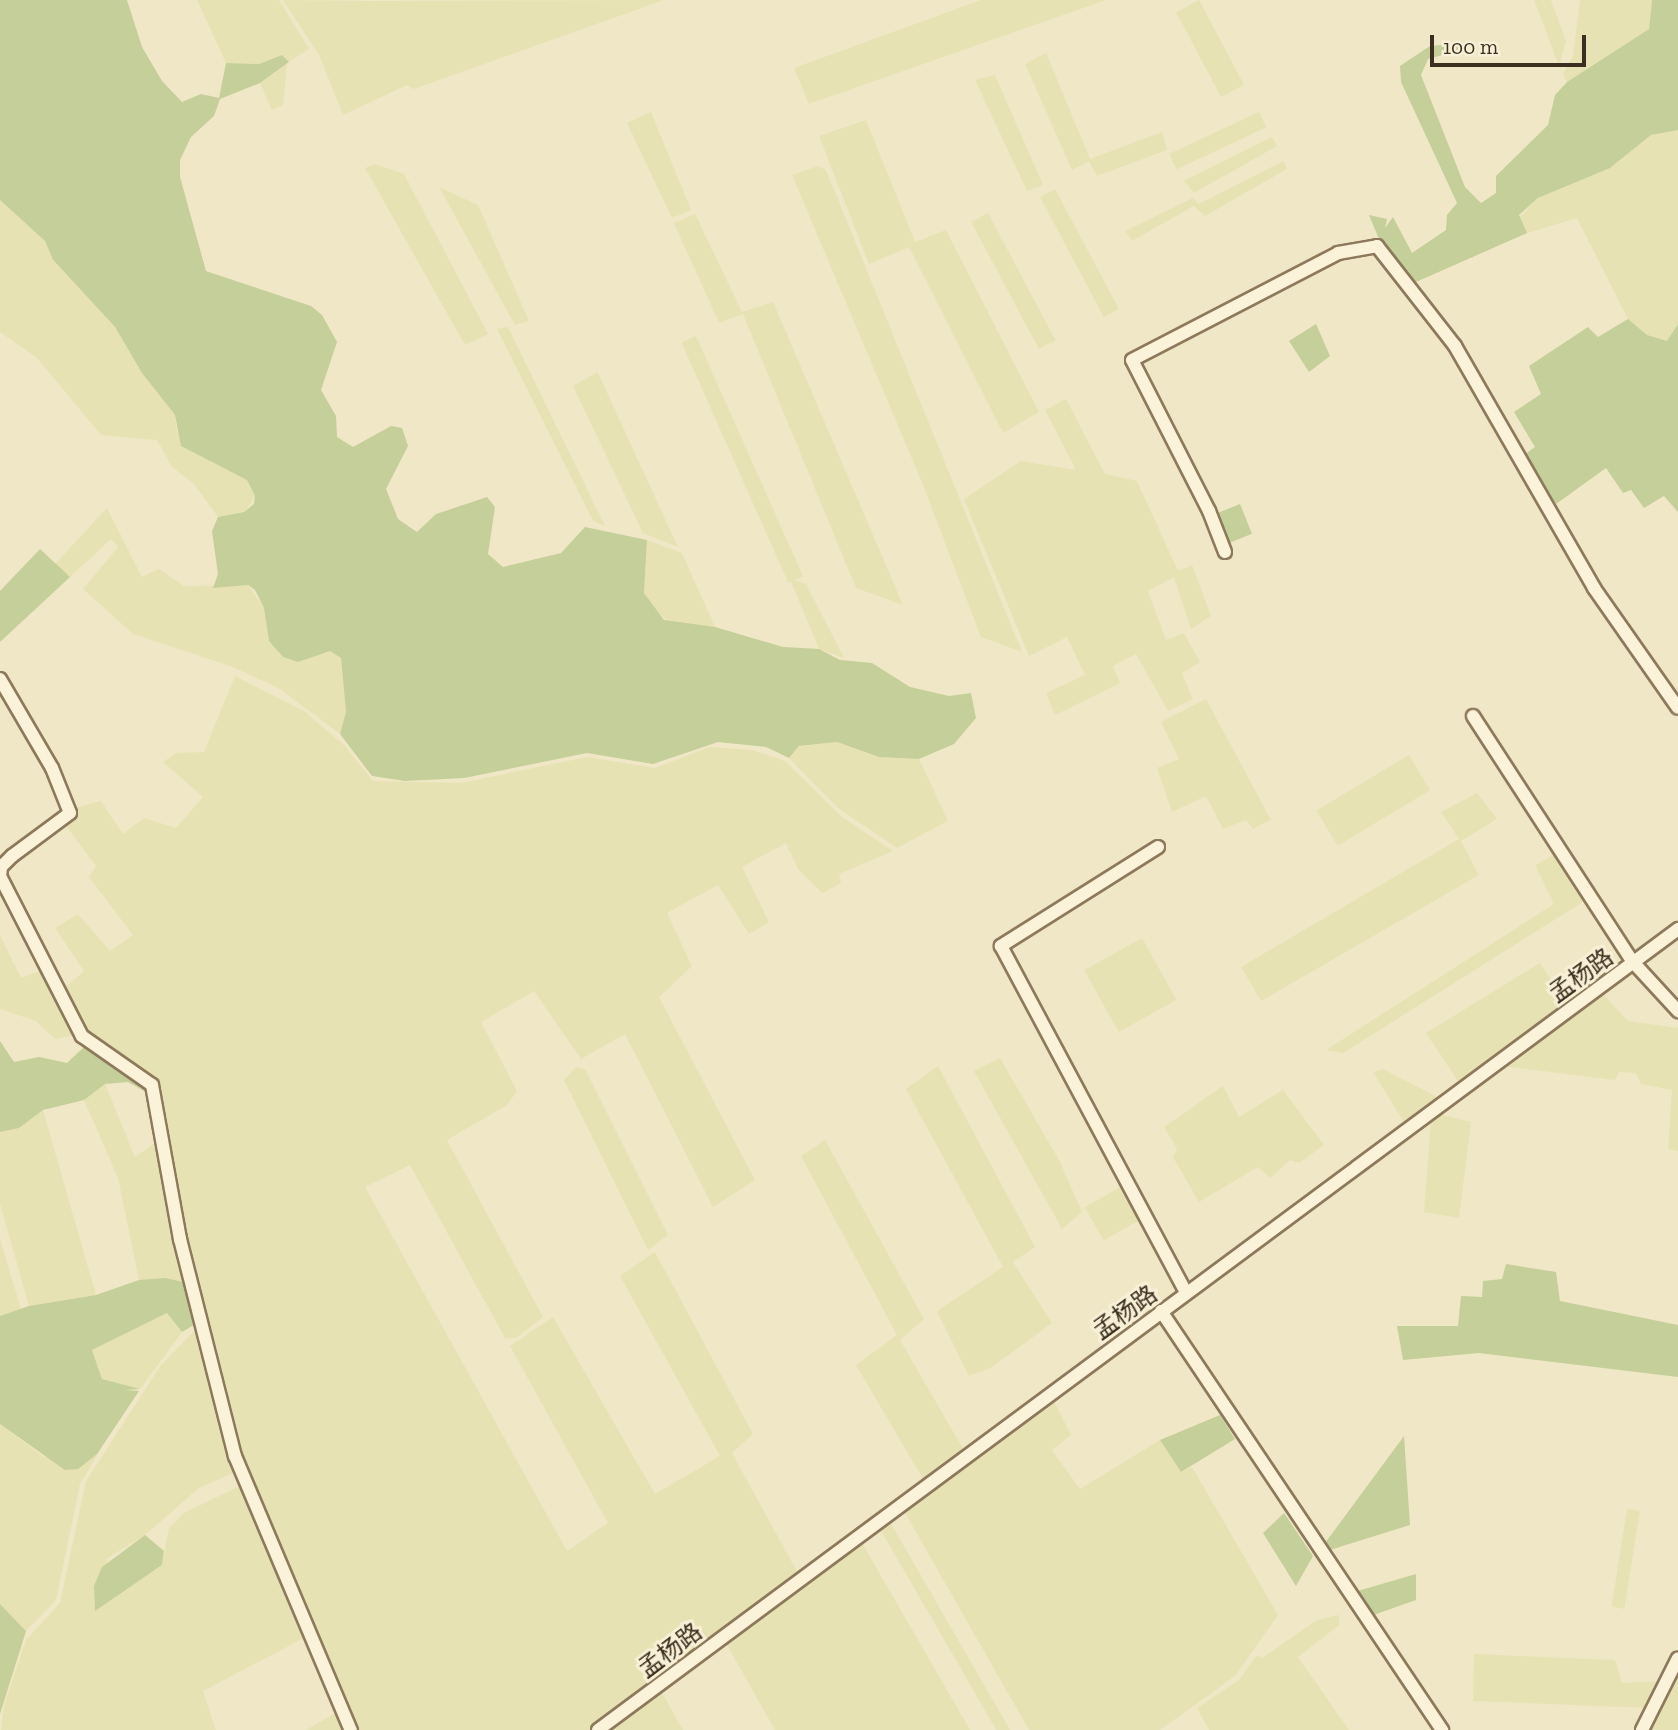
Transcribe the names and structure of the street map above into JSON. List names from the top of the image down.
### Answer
{
  "streets": {
    "street": ["孟杨路"]
  },
  "scale_bar": "100 m"
}
